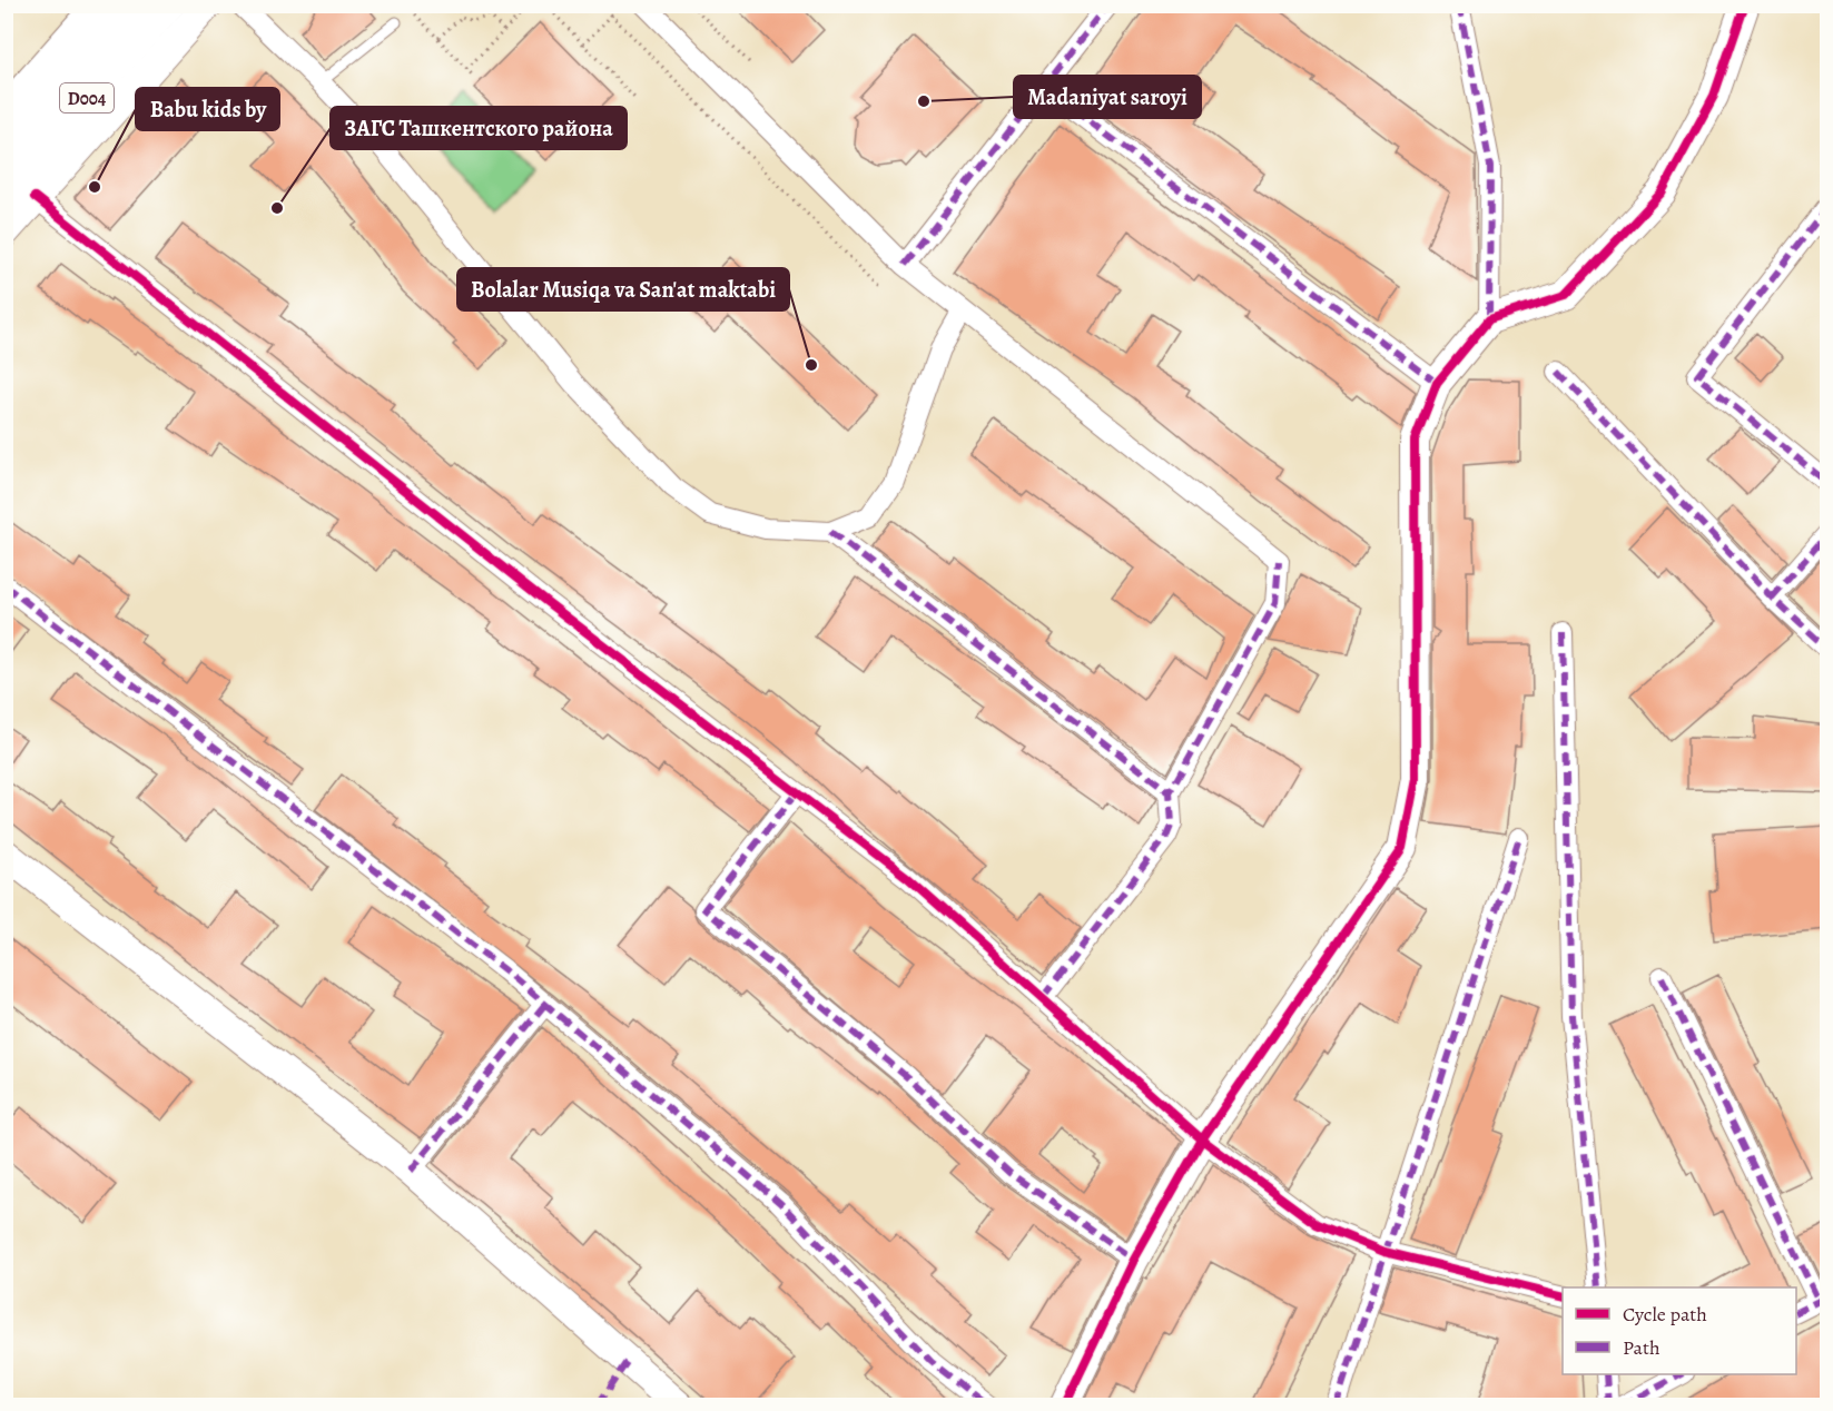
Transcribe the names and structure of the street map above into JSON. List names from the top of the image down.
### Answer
{
  "streets": {
    "main road": ["D004"]
  },
  "places": [
    "Madaniyat saroyi",
    "Babu kids by",
    "ЗАГС Ташкентского района",
    "Bolalar Musiqa va San'at maktabi"
  ],
  "legend": ["Cycle path", "Path"]
}
